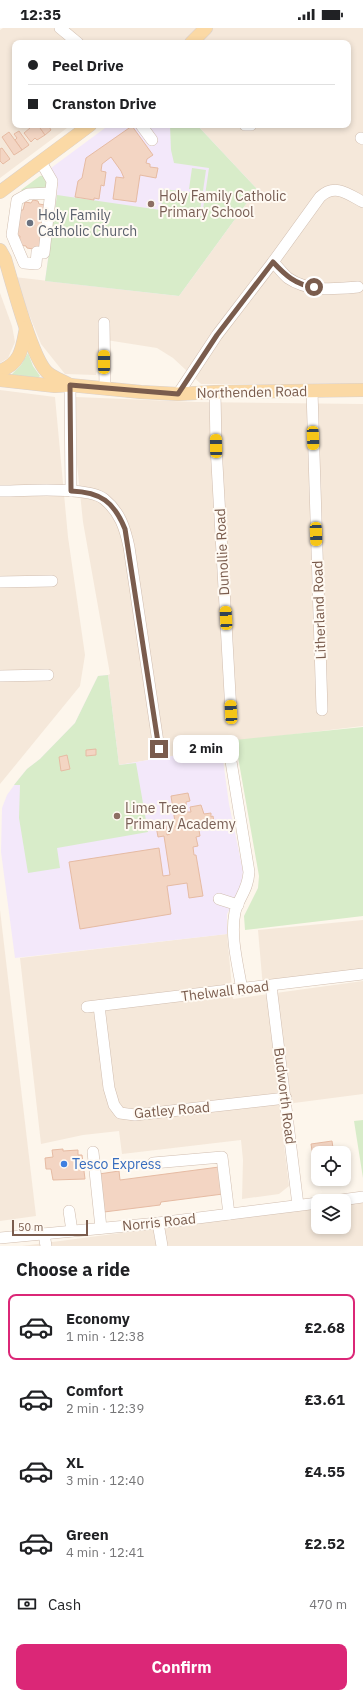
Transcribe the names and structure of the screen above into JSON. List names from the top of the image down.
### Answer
{
  "streets": {
    "main road": ["Northenden Road"],
    "street": [
      "Dunollie Road",
      "Litherland Road",
      "Thelwall Road",
      "Budworth Road",
      "Gatley Road",
      "Norris Road"
    ]
  },
  "crossings": [
    ["Northenden Road", "Dunollie Road"],
    ["Northenden Road", "Litherland Road"],
    ["Thelwall Road", "Budworth Road"],
    ["Thelwall Road", "Gatley Road"],
    ["Budworth Road", "Gatley Road"],
    ["Budworth Road", "Norris Road"]
  ],
  "places": [
    "Holy Family Catholic Primary School",
    "Holy Family Catholic Church",
    "Lime Tree Primary Academy",
    "Tesco Express"
  ],
  "scale_bar": "50 m",
  "page": {
    "status": "12:35",
    "banner": ["Peel Drive", "Cranston Drive"],
    "bubble": "2 min",
    "scale": "50 m",
    "heading": "Choose a ride",
    "list": [
      {
        "name": "Economy",
        "note": "1 min · 12:38",
        "value": "£2.68"
      },
      {
        "name": "Comfort",
        "note": "2 min · 12:39",
        "value": "£3.61"
      },
      {
        "name": "XL",
        "note": "3 min · 12:40",
        "value": "£4.55"
      },
      {
        "name": "Green",
        "note": "4 min · 12:41",
        "value": "£2.52"
      }
    ],
    "pay": ["Cash", "470 m"],
    "buttons": "Confirm"
  }
}
